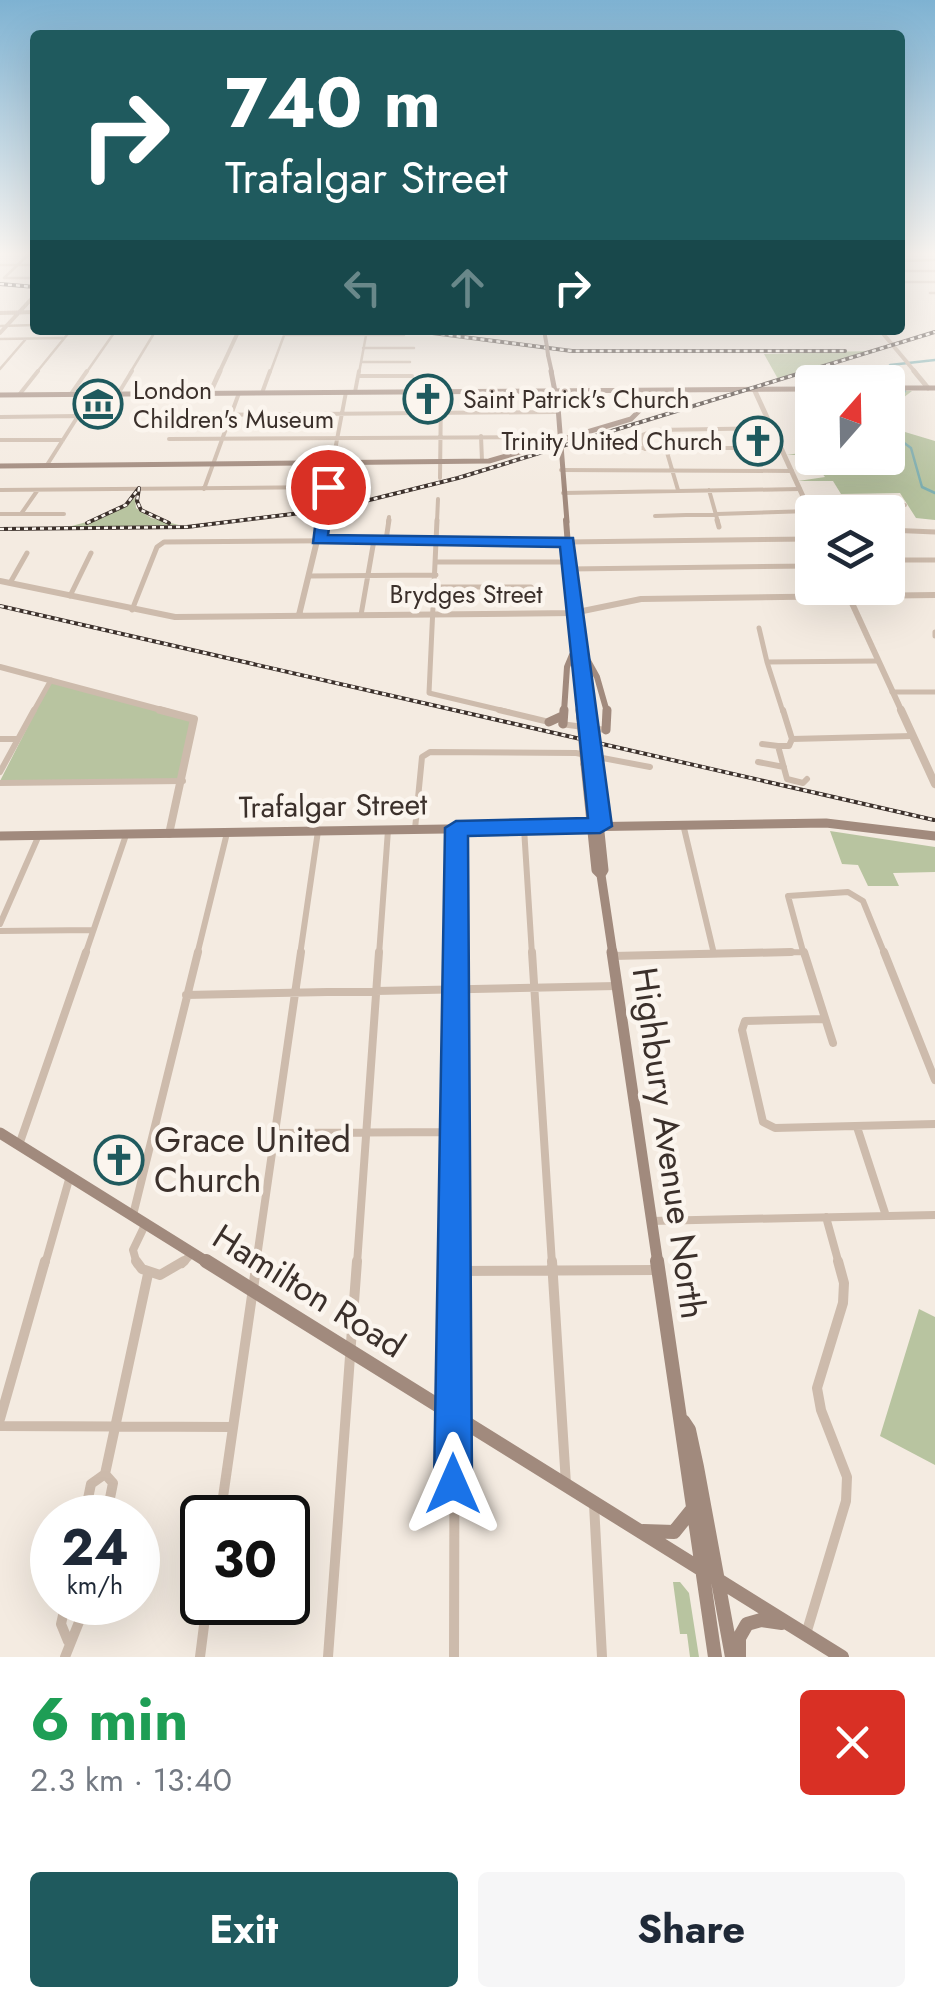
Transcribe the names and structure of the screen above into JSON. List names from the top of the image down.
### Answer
{
  "streets": {
    "main road": ["Trafalgar Street", "Highbury Avenue North", "Hamilton Road"],
    "street": ["Brydges Street"]
  },
  "crossings": [
    ["Brydges Street", "Highbury Avenue North"],
    ["Trafalgar Street", "Highbury Avenue North"],
    ["Highbury Avenue North", "Hamilton Road"]
  ],
  "places": {
    "church": ["Saint Patrick's Church", "Trinity United Church", "Grace United Church"],
    "museum": ["London Children's Museum"]
  },
  "north": "top",
  "page": {
    "turn": ["740 m", "Trafalgar Street"],
    "speed": "24 km/h",
    "limit": "30",
    "heading": ["6 min", "2.3 km · 13:40"],
    "buttons": ["Exit", "Share"]
  }
}
